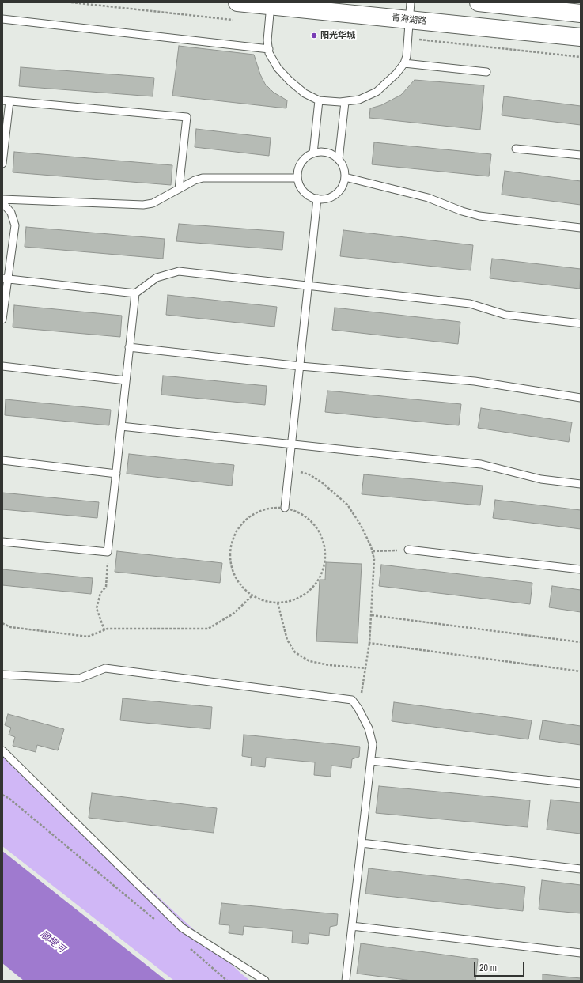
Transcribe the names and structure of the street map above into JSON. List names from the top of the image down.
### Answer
{
  "streets": {
    "main road": ["青海湖路"]
  },
  "water": ["顺堤河"],
  "places": ["阳光华城"],
  "scale_bar": "20 m"
}
